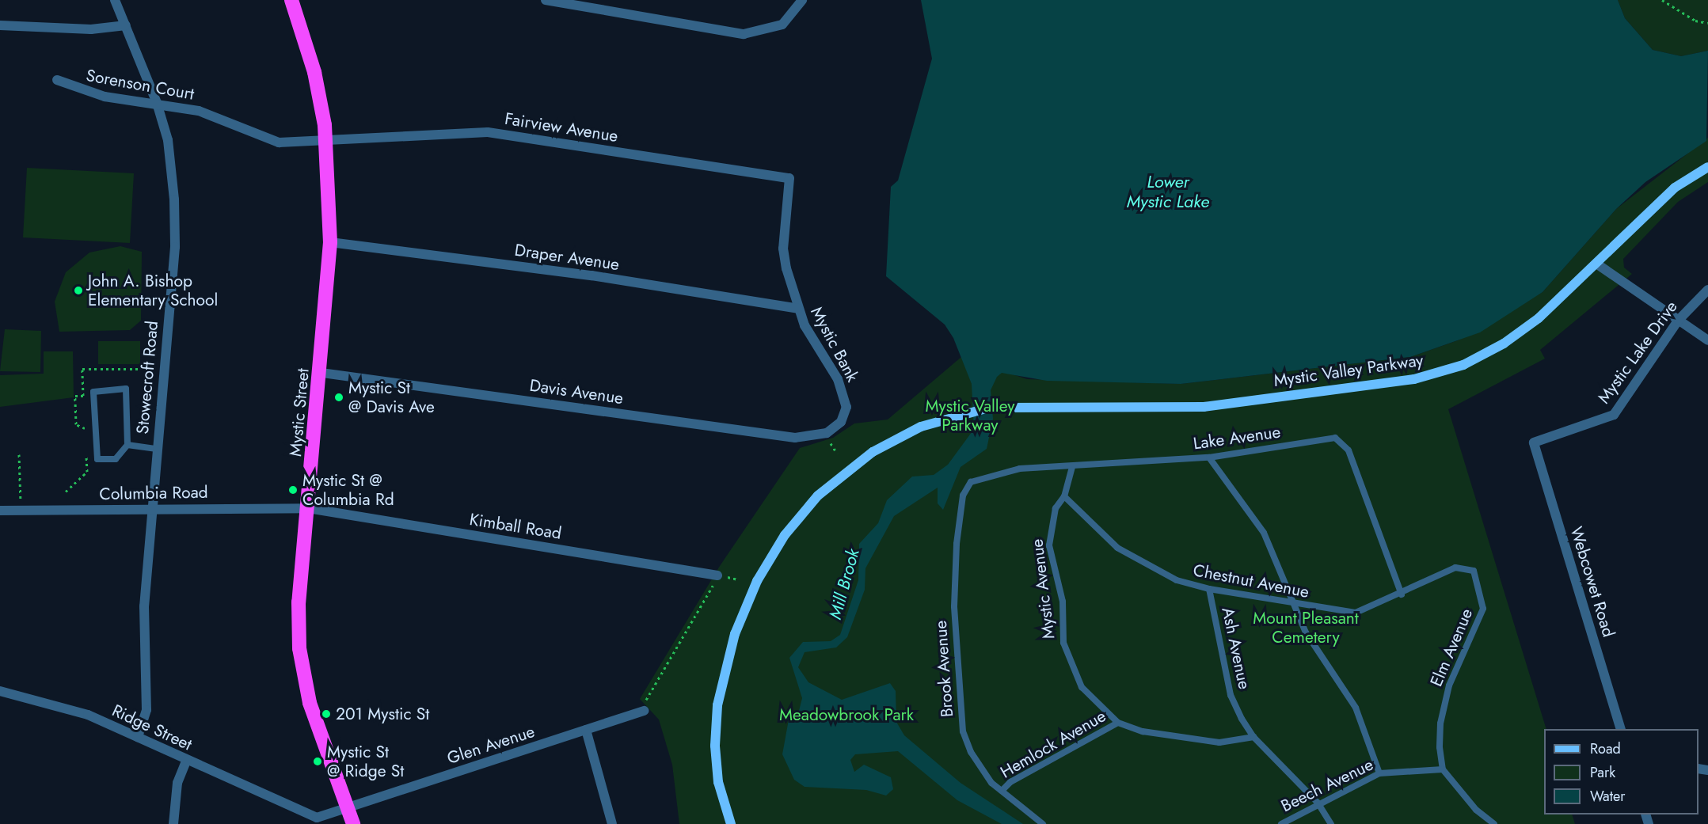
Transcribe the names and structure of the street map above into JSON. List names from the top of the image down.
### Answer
{
  "streets": {
    "highway": ["Mystic Street"],
    "main road": ["Mystic Valley Parkway"],
    "street": [
      "Sorenson Court",
      "Fairview Avenue",
      "Draper Avenue",
      "Mystic Bank",
      "Mystic Lake Drive",
      "Stowecroft Road",
      "Davis Avenue",
      "Columbia Road",
      "Kimball Road",
      "Webcowet Road",
      "Ridge Street",
      "Glen Avenue"
    ],
    "lane": [
      "Lake Avenue",
      "Chestnut Avenue",
      "Mystic Avenue",
      "Elm Avenue",
      "Ash Avenue",
      "Brook Avenue",
      "Hemlock Avenue",
      "Beech Avenue"
    ]
  },
  "crossings": [
    ["Sorenson Court", "Fairview Avenue"],
    ["Sorenson Court", "Stowecroft Road"],
    ["Sorenson Court", "Mystic Street"],
    ["Fairview Avenue", "Mystic Bank"],
    ["Fairview Avenue", "Mystic Street"],
    ["Draper Avenue", "Mystic Bank"],
    ["Draper Avenue", "Mystic Street"],
    ["Mystic Bank", "Davis Avenue"],
    ["Mystic Lake Drive", "Webcowet Road"],
    ["Stowecroft Road", "Columbia Road"],
    ["Stowecroft Road", "Ridge Street"],
    ["Davis Avenue", "Mystic Street"],
    ["Mystic Street", "Columbia Road"],
    ["Mystic Street", "Kimball Road"],
    ["Mystic Street", "Ridge Street"],
    ["Mystic Street", "Glen Avenue"],
    ["Lake Avenue", "Chestnut Avenue"],
    ["Lake Avenue", "Mystic Avenue"],
    ["Lake Avenue", "Elm Avenue"],
    ["Lake Avenue", "Brook Avenue"],
    ["Columbia Road", "Kimball Road"],
    ["Chestnut Avenue", "Mystic Avenue"],
    ["Chestnut Avenue", "Elm Avenue"],
    ["Chestnut Avenue", "Ash Avenue"],
    ["Mystic Avenue", "Ash Avenue"],
    ["Mystic Avenue", "Hemlock Avenue"],
    ["Elm Avenue", "Beech Avenue"],
    ["Brook Avenue", "Hemlock Avenue"],
    ["Ridge Street", "Glen Avenue"]
  ],
  "water": ["Lower Mystic Lake", "Mill Brook"],
  "parks": ["Mystic Valley Parkway", "Mount Pleasant Cemetery", "Meadowbrook Park"],
  "places": [
    "John A. Bishop Elementary School",
    "Mystic St @ Davis Ave",
    "Mystic St @ Columbia Rd",
    "201 Mystic St",
    "Mystic St @ Ridge St"
  ],
  "legend": ["Road", "Park", "Water"]
}
